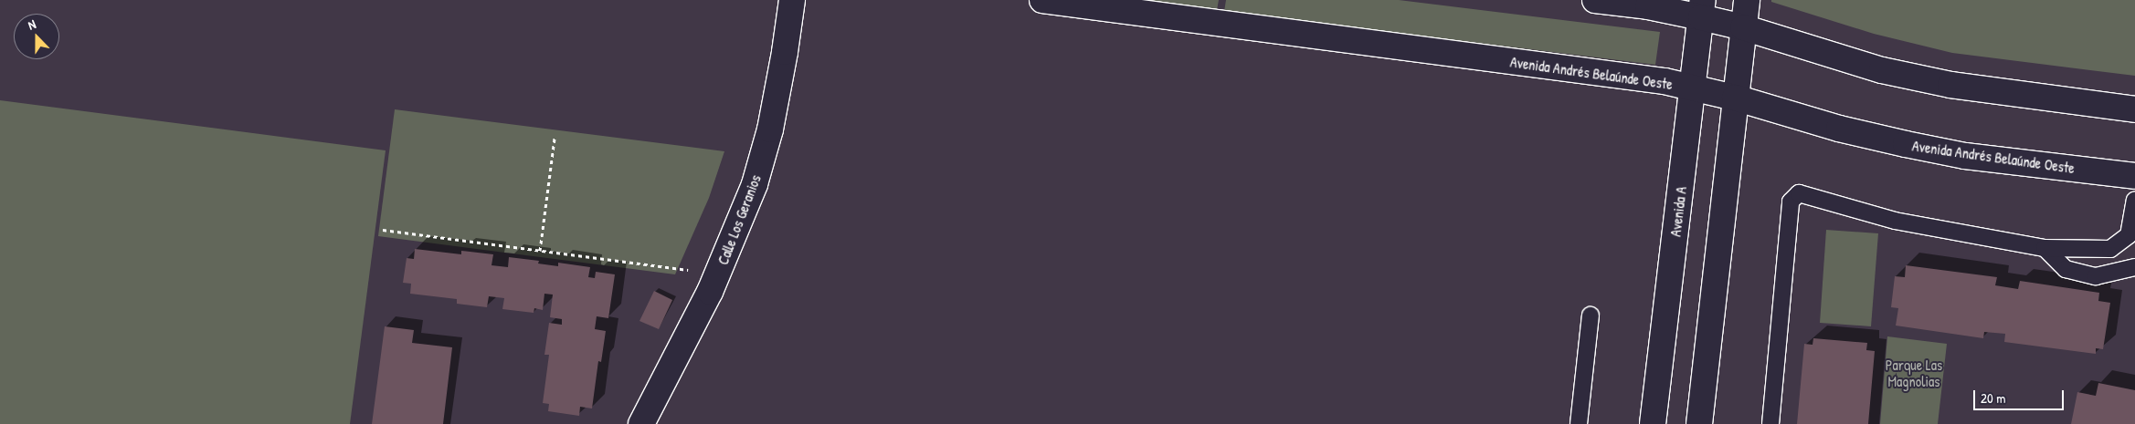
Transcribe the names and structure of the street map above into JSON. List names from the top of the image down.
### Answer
{
  "streets": {
    "street": ["Avenida Andrés Belaúnde Oeste", "Avenida A", "Calle Los Geranios"]
  },
  "crossings": [
    ["Avenida Andrés Belaúnde Oeste", "Avenida A"]
  ],
  "parks": ["Parque Las Magnolias"],
  "scale_bar": "20 m",
  "north": "top"
}
